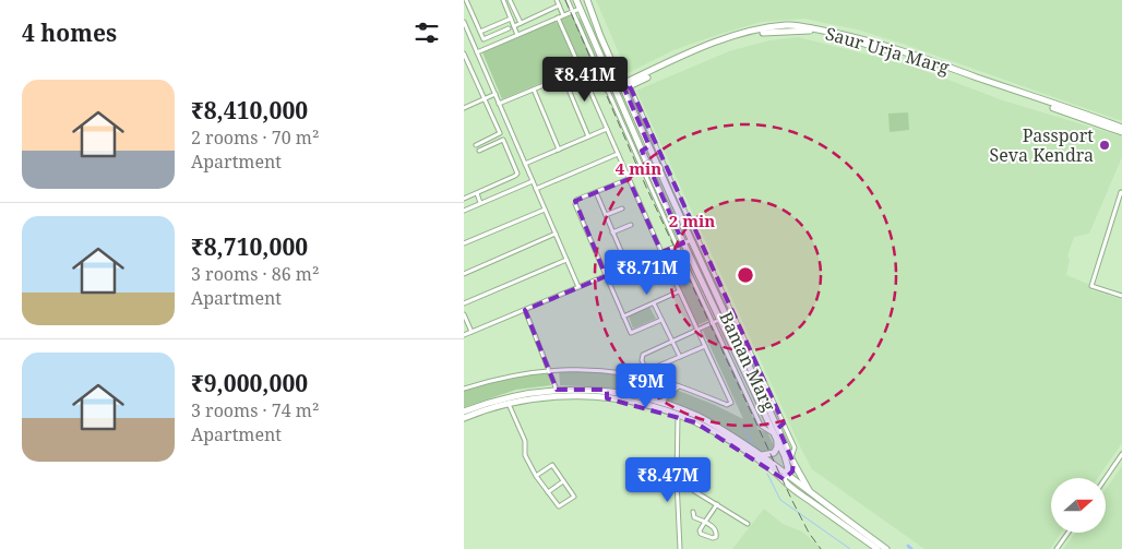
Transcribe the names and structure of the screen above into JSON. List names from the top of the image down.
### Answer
{
  "streets": {
    "main road": ["Saur Urja Marg", "Baman Marg"]
  },
  "crossings": [
    ["Saur Urja Marg", "Baman Marg"]
  ],
  "places": ["Passport Seva Kendra"],
  "north": "right",
  "page": {
    "heading": "4 homes",
    "price": [
      "₹8.41M",
      "₹8.71M",
      "₹9M",
      "₹8.47M"
    ],
    "list": [
      {
        "name": "₹8,410,000",
        "note": "2 rooms · 70 m² · Apartment"
      },
      {
        "name": "₹8,710,000",
        "note": "3 rooms · 86 m² · Apartment"
      },
      {
        "name": "₹9,000,000",
        "note": "3 rooms · 74 m² · Apartment"
      }
    ]
  },
  "rings": ["4 min", "2 min"]
}
